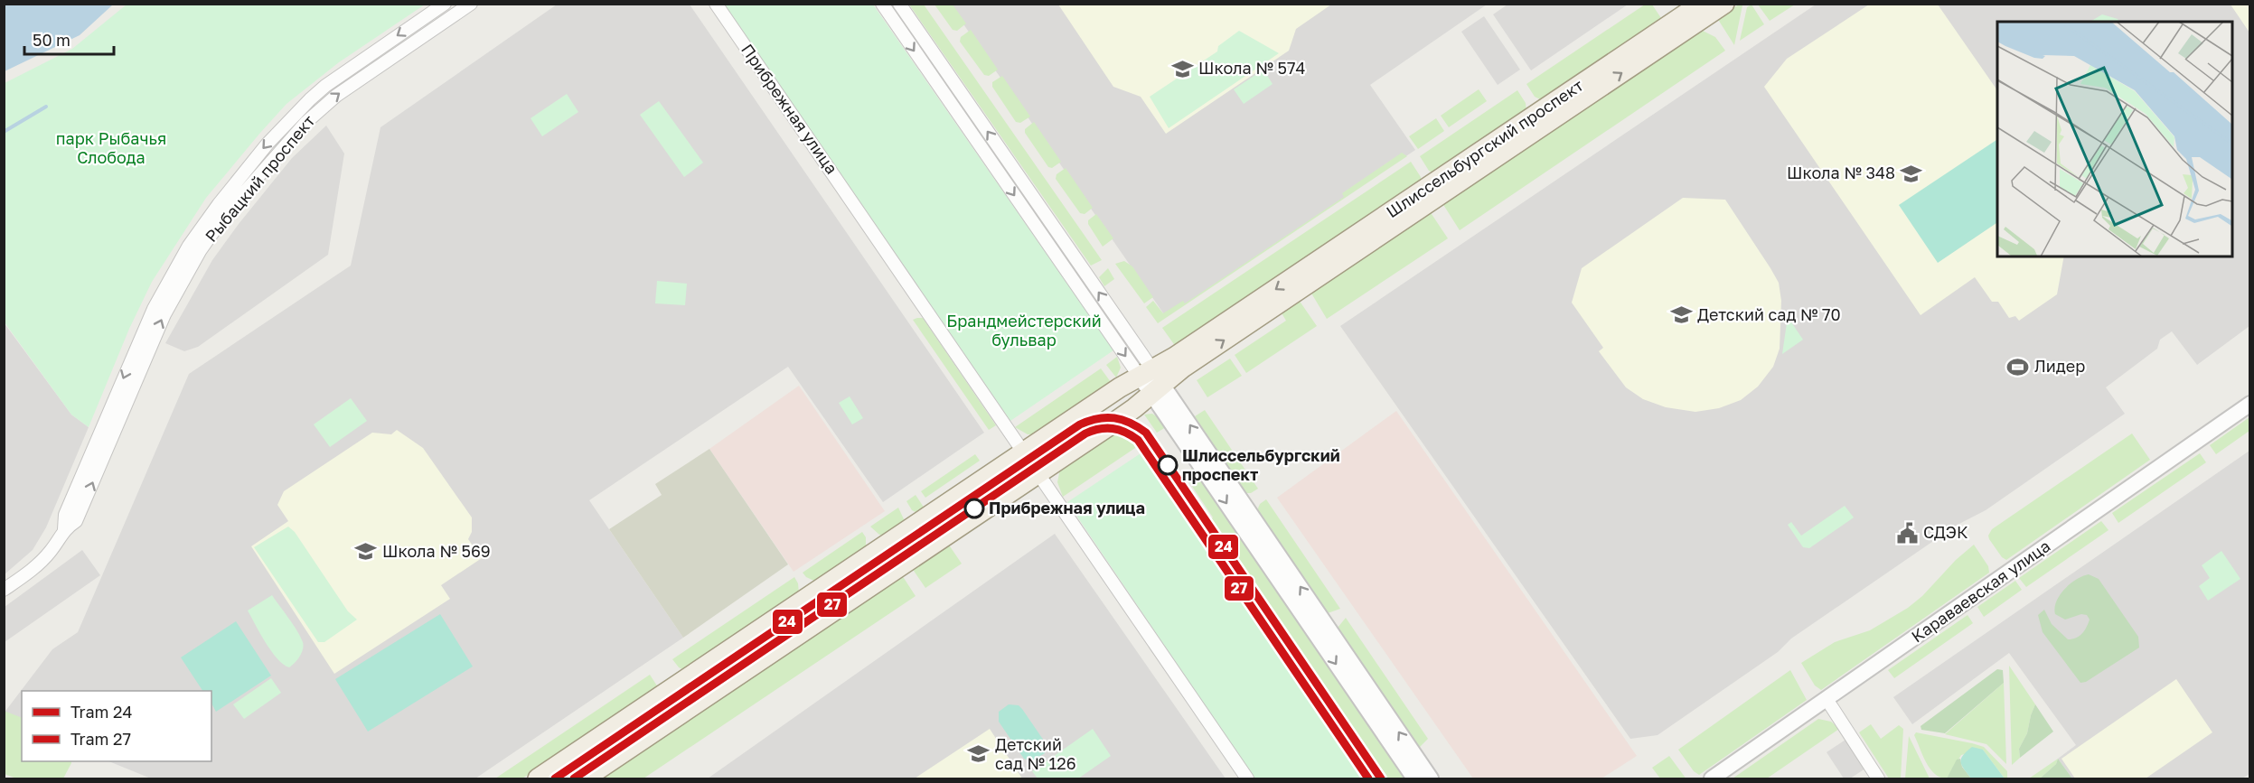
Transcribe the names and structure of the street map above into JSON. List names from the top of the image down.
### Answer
{
  "streets": {
    "main road": ["Шлиссельбургский проспект"],
    "street": ["Прибрежная улица", "Рыбацкий проспект", "Караваевская улица"]
  },
  "crossings": [
    ["Прибрежная улица", "Шлиссельбургский проспект"]
  ],
  "parks": ["парк Рыбачья Слобода", "Брандмейстерский бульвар"],
  "places": {
    "school or university": [
      "Школа № 574",
      "Школа № 348",
      "Детский сад № 70",
      "Школа № 569",
      "Детский сад № 126"
    ],
    "sports": ["Лидер"],
    "other": ["Шлиссельбургский проспект", "Прибрежная улица"],
    "public building": ["СДЭК"]
  },
  "lines": ["tram line 24", "tram line 27"],
  "legend": ["Tram 24", "Tram 27"],
  "scale_bar": "50 m"
}
